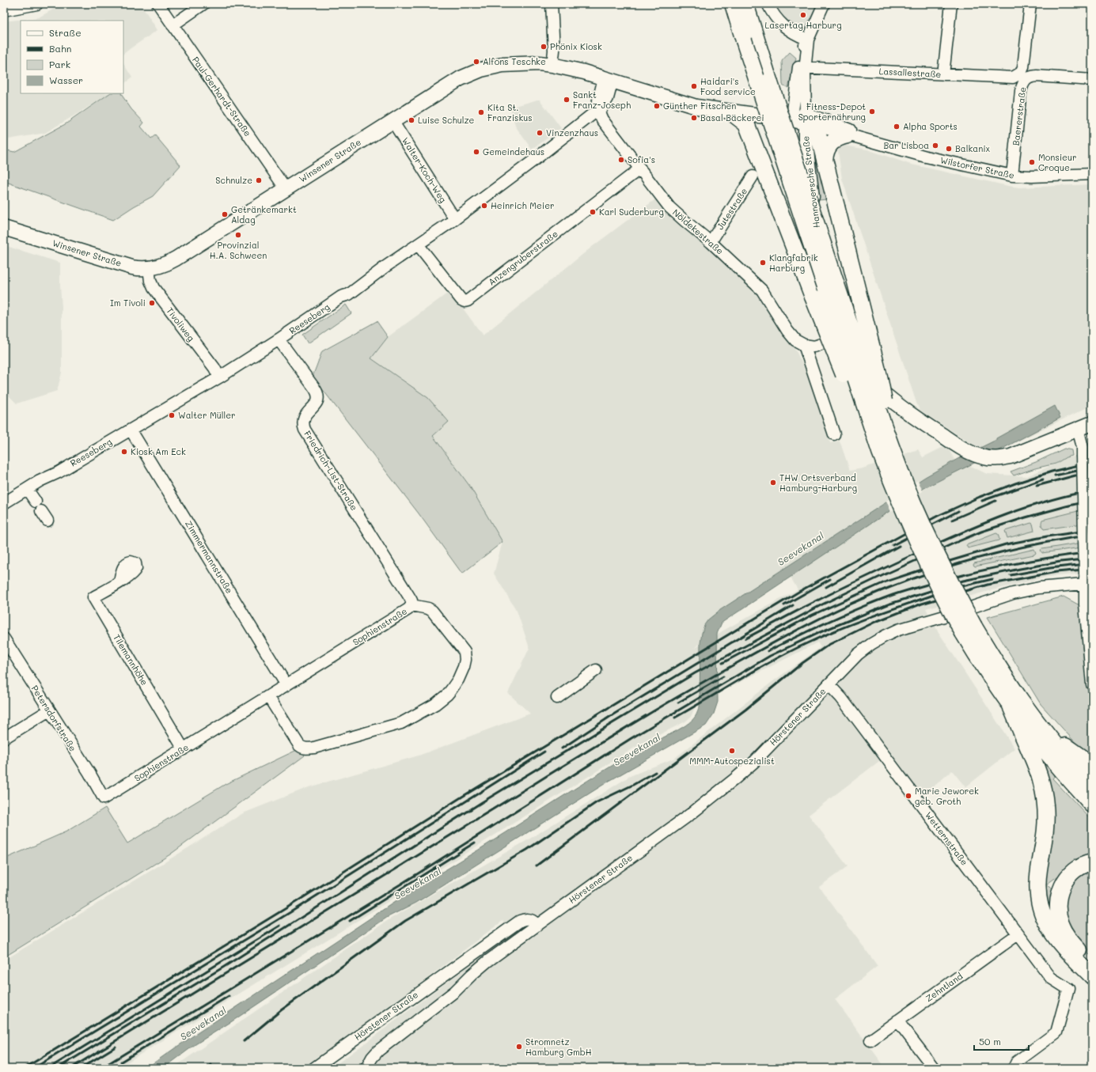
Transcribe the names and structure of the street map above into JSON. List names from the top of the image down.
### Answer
{
  "streets": {
    "main road": ["Winsener Straße", "Hannoversche Straße"],
    "street": [
      "Lassallestraße",
      "Paul-Gerhardt-Straße",
      "Baererstraße",
      "Wilstorfer Straße",
      "Walter-Koch-Weg",
      "Jutestraße",
      "Nöldekestraße",
      "Anzengruberstraße",
      "Reeseberg",
      "Tivoliweg",
      "Friedrich-List-Straße",
      "Zimmermannstraße",
      "Sophienstraße",
      "Tilemannhöhe",
      "Hörstener Straße",
      "Petersdorfstraße",
      "Wetternstraße",
      "Zehntland"
    ]
  },
  "crossings": [
    ["Lassallestraße", "Baererstraße"],
    ["Paul-Gerhardt-Straße", "Winsener Straße"],
    ["Baererstraße", "Wilstorfer Straße"],
    ["Winsener Straße", "Wilstorfer Straße"],
    ["Winsener Straße", "Walter-Koch-Weg"],
    ["Winsener Straße", "Hannoversche Straße"],
    ["Winsener Straße", "Nöldekestraße"],
    ["Winsener Straße", "Tivoliweg"],
    ["Wilstorfer Straße", "Hannoversche Straße"],
    ["Walter-Koch-Weg", "Reeseberg"],
    ["Jutestraße", "Nöldekestraße"],
    ["Nöldekestraße", "Anzengruberstraße"],
    ["Nöldekestraße", "Reeseberg"],
    ["Anzengruberstraße", "Reeseberg"],
    ["Reeseberg", "Tivoliweg"],
    ["Reeseberg", "Friedrich-List-Straße"],
    ["Reeseberg", "Zimmermannstraße"],
    ["Friedrich-List-Straße", "Sophienstraße"],
    ["Zimmermannstraße", "Sophienstraße"],
    ["Sophienstraße", "Tilemannhöhe"],
    ["Sophienstraße", "Petersdorfstraße"],
    ["Hörstener Straße", "Wetternstraße"],
    ["Wetternstraße", "Zehntland"]
  ],
  "water": ["Seevekanal"],
  "places": [
    "Lasertag Harburg",
    "Phönix Kiosk",
    "Alfons Teschke",
    "Haidari's Food service",
    "Sankt Franz-Joseph",
    "Günther Fitschen",
    "Fitness-Depot Sporternährung",
    "Kita St. Franziskus",
    "Basal Bäckerei",
    "Luise Schulze",
    "Alpha Sports",
    "Vinzenzhaus",
    "Bar Lisboa",
    "Balkanix",
    "Gemeindehaus",
    "Sofia's",
    "Monsieur Croque",
    "Schnulze",
    "Heinrich Meier",
    "Karl Suderburg",
    "Getränkemarkt Aldag",
    "Provinzial H.A. Schween",
    "Klangfabrik Harburg",
    "Im Tivoli",
    "Walter Müller",
    "Kiosk Am Eck",
    "THW Ortsverband Hamburg-Harburg",
    "MMM-Autospezialist",
    "Marie Jeworek geb. Groth",
    "Stromnetz Hamburg GmbH"
  ],
  "legend": [
    "Straße",
    "Bahn",
    "Park",
    "Wasser"
  ],
  "scale_bar": "50 m"
}
